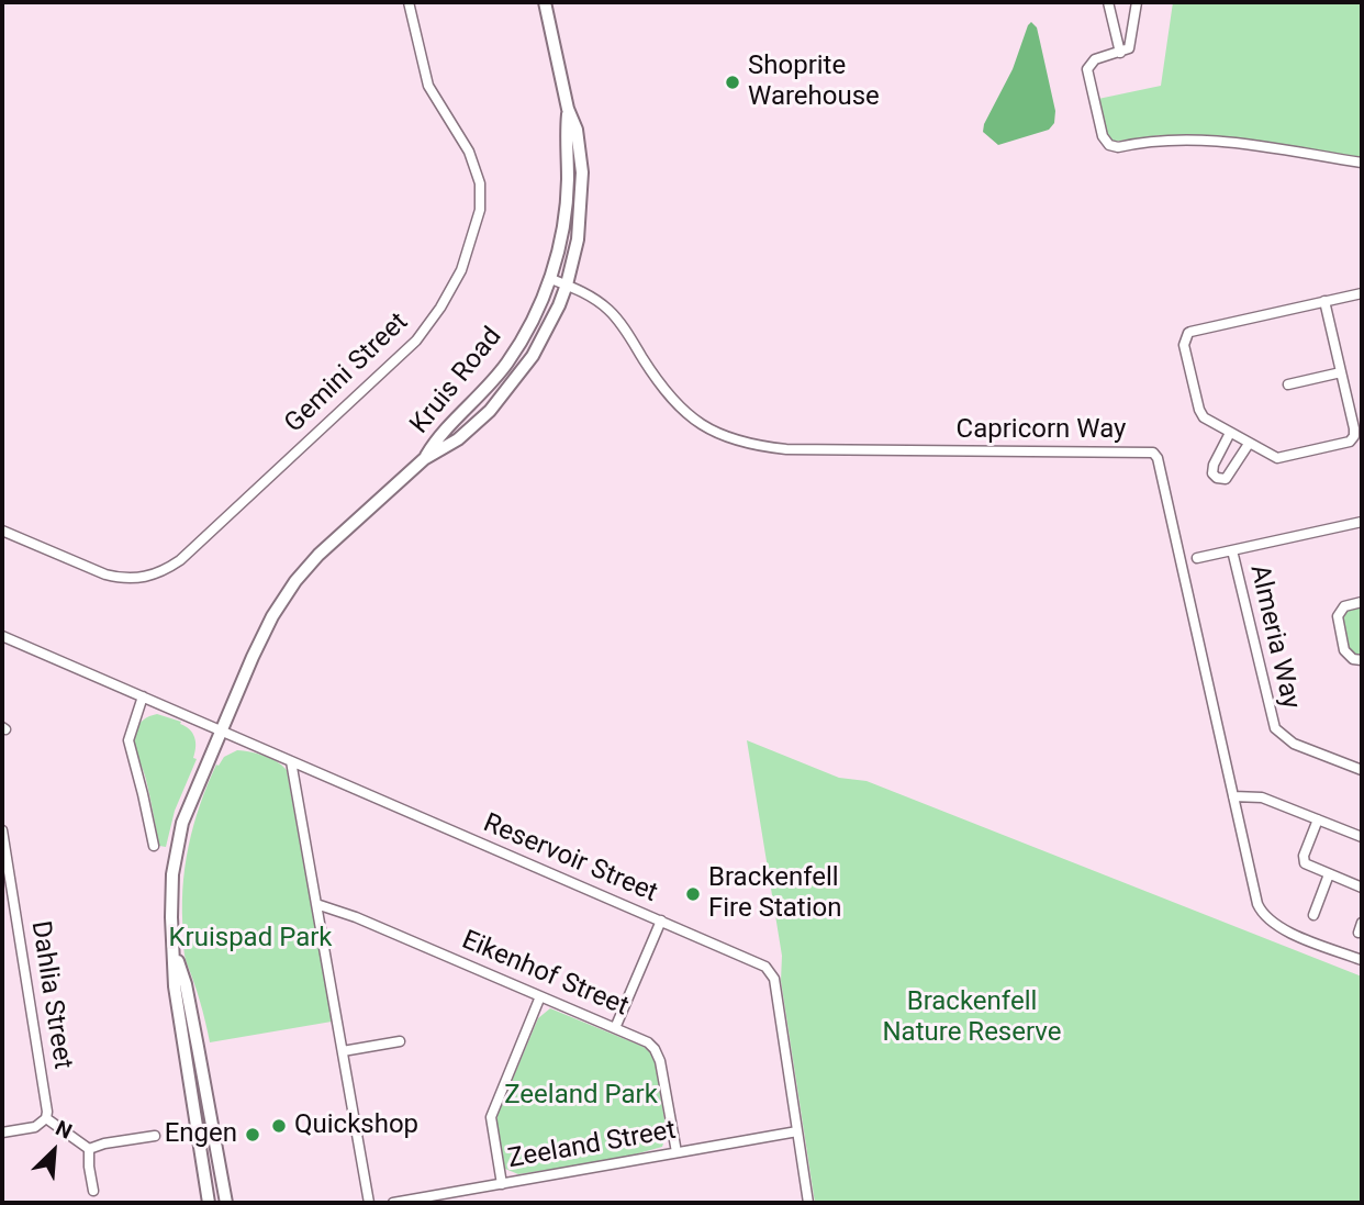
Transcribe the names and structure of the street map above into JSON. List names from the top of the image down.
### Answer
{
  "streets": {
    "street": [
      "Gemini Street",
      "Kruis Road",
      "Capricorn Way",
      "Almeria Way",
      "Reservoir Street",
      "Eikenhof Street",
      "Dahlia Street",
      "Zeeland Street"
    ]
  },
  "crossings": [
    ["Kruis Road", "Capricorn Way"],
    ["Kruis Road", "Reservoir Street"],
    ["Reservoir Street", "Zeeland Street"],
    ["Eikenhof Street", "Zeeland Street"]
  ],
  "parks": ["Kruispad Park", "Brackenfell Nature Reserve", "Zeeland Park"],
  "places": [
    "Shoprite Warehouse",
    "Brackenfell Fire Station",
    "Quickshop",
    "Engen"
  ],
  "north": "top right"
}
